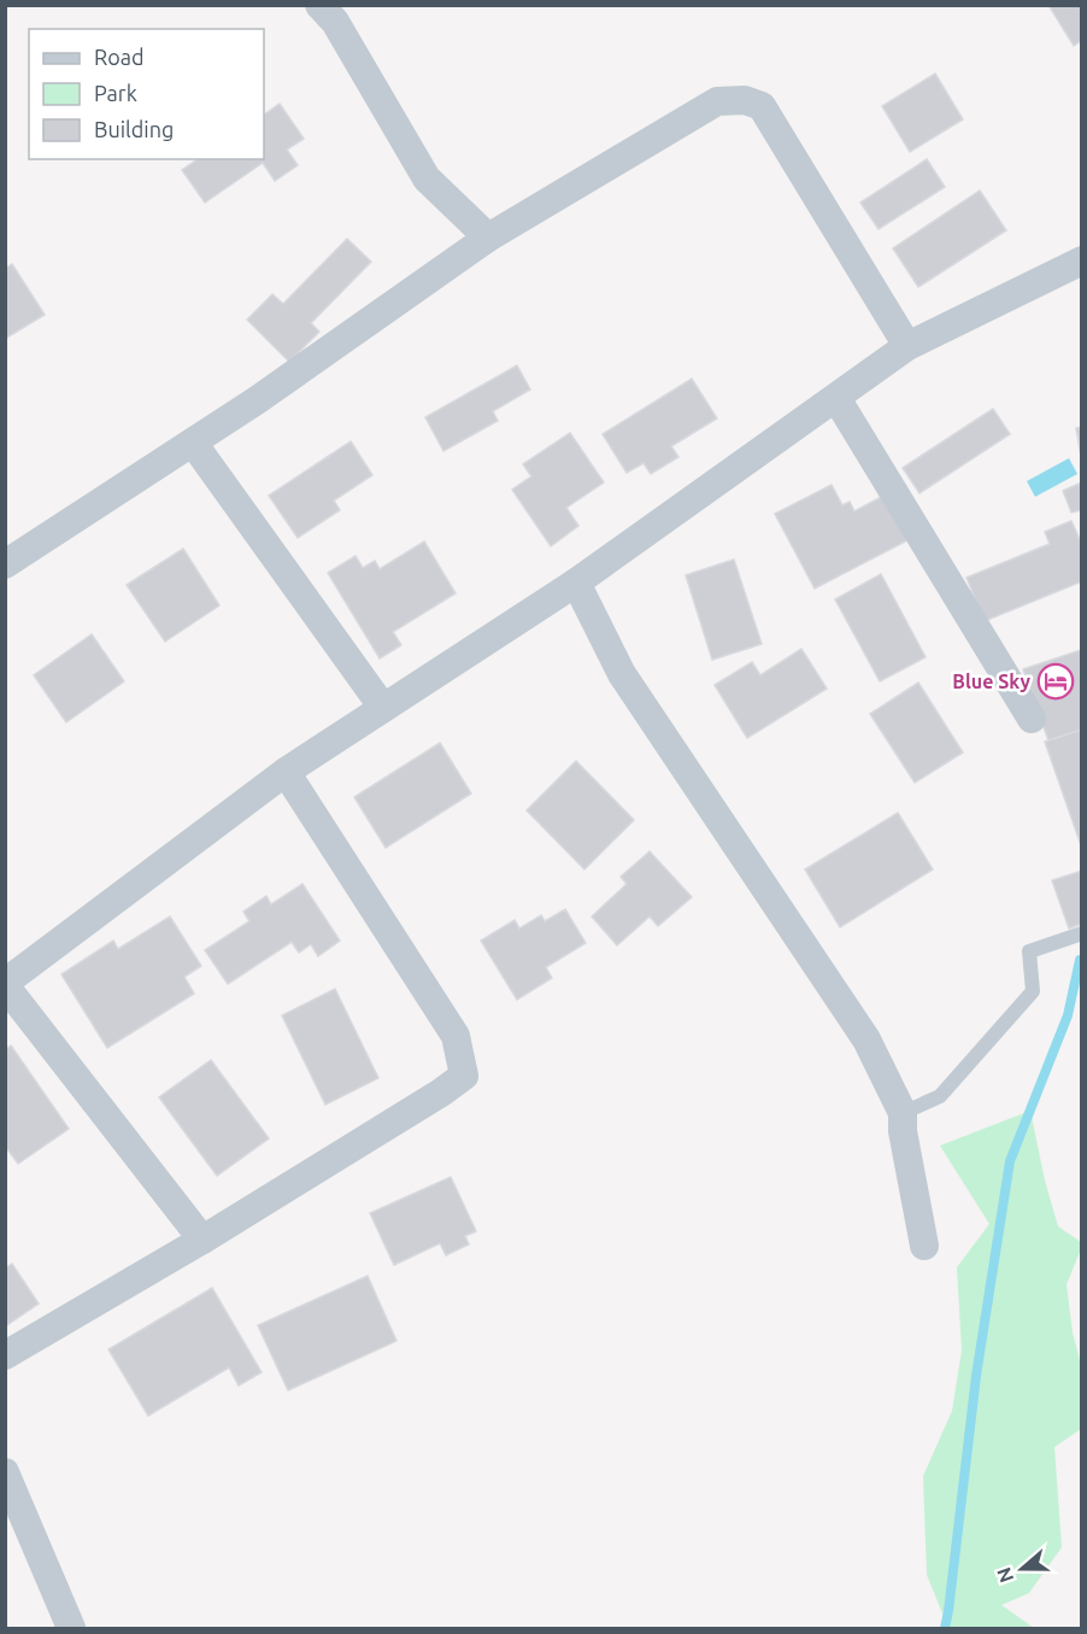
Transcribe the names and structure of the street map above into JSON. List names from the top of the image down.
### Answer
{
  "places": {
    "hotel": ["Blue Sky"]
  },
  "legend": ["Road", "Park", "Building"],
  "north": "left"
}
